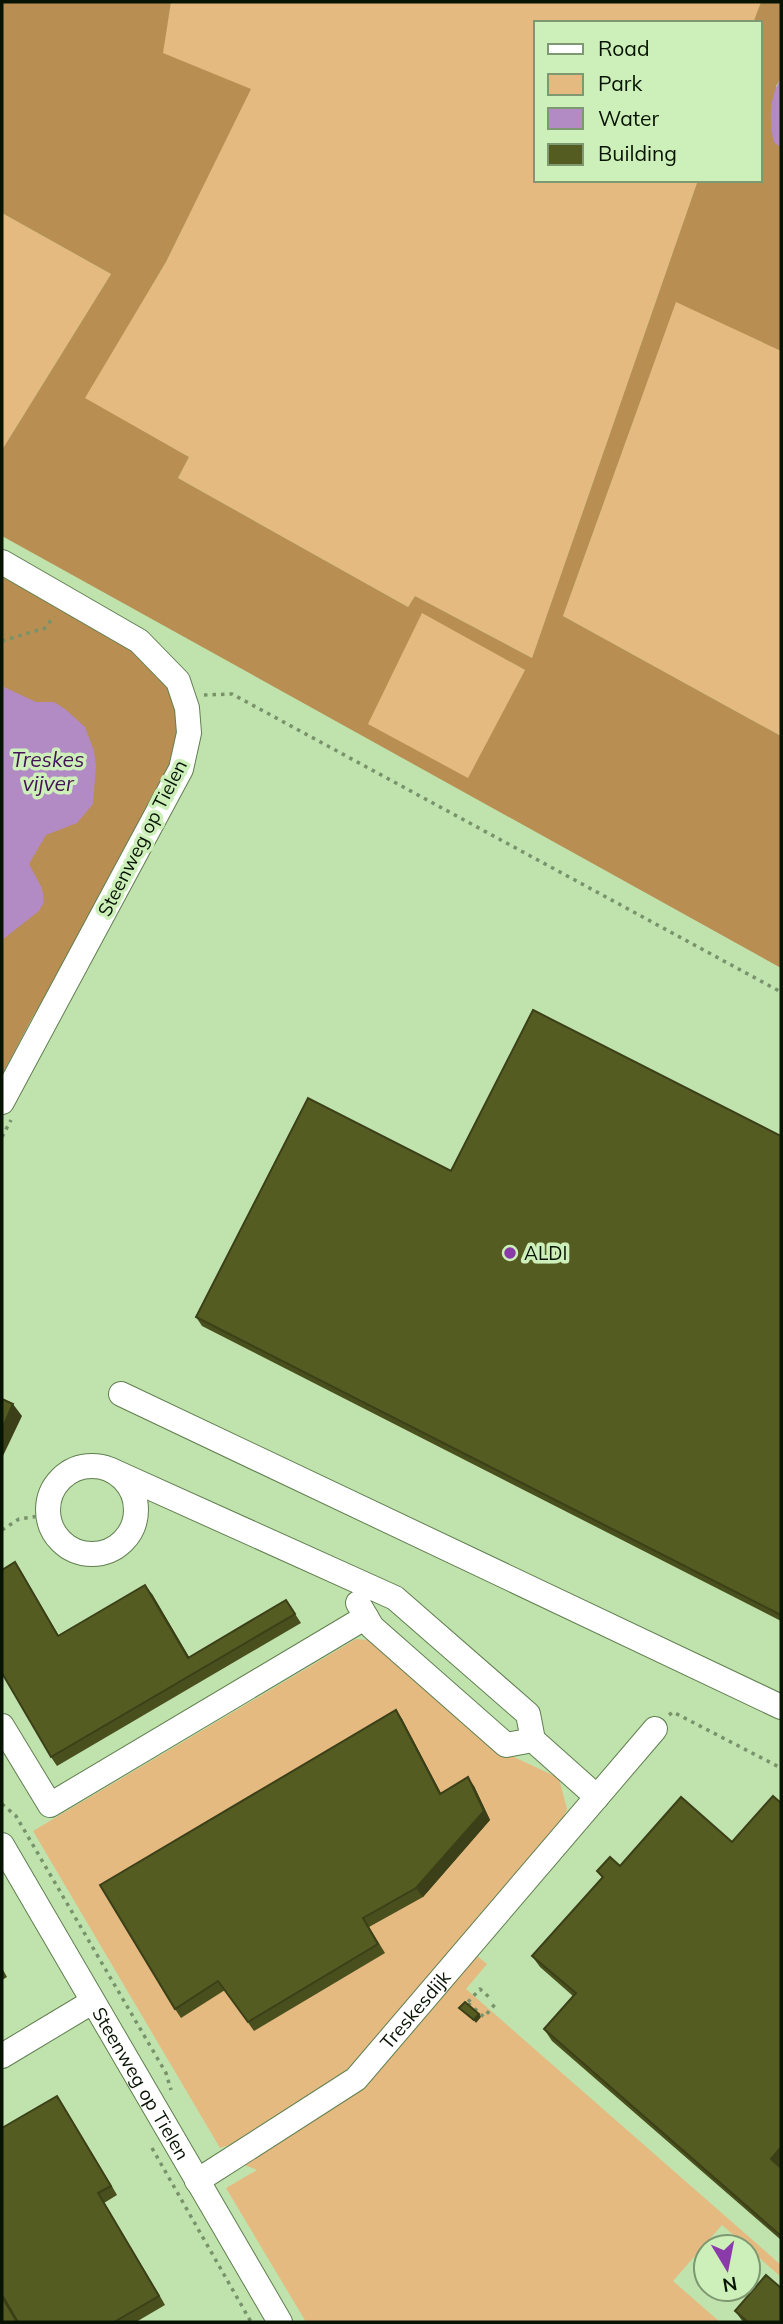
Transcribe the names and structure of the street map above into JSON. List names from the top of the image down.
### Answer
{
  "streets": {
    "street": ["Steenweg op Tielen", "Treskesdijk"]
  },
  "crossings": [
    ["Steenweg op Tielen", "Treskesdijk"]
  ],
  "water": ["Treskes vijver"],
  "places": ["ALDI"],
  "legend": [
    "Road",
    "Park",
    "Water",
    "Building"
  ],
  "north": "bottom"
}
